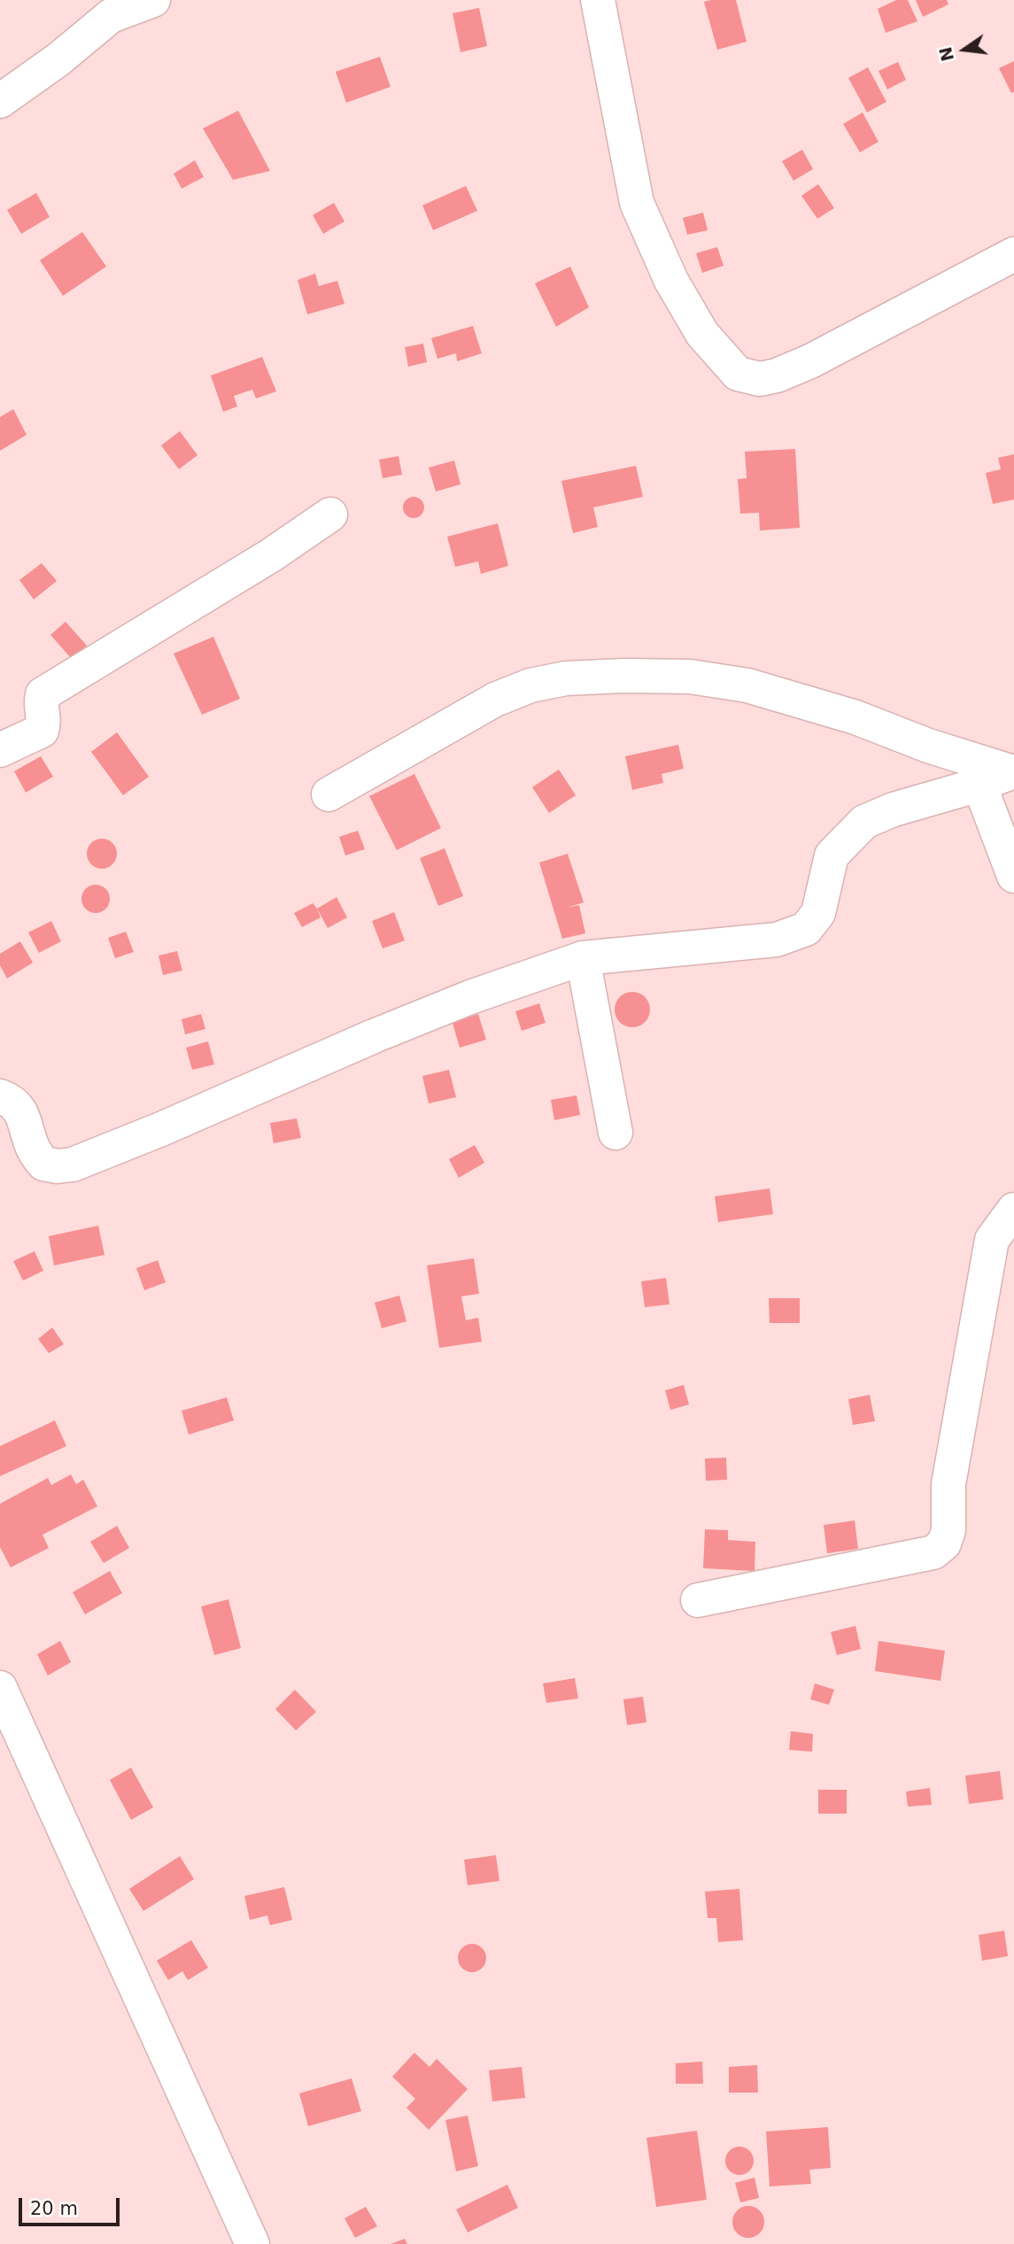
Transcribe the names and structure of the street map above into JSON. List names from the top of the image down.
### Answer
{
  "scale_bar": "20 m",
  "north": "left"
}
